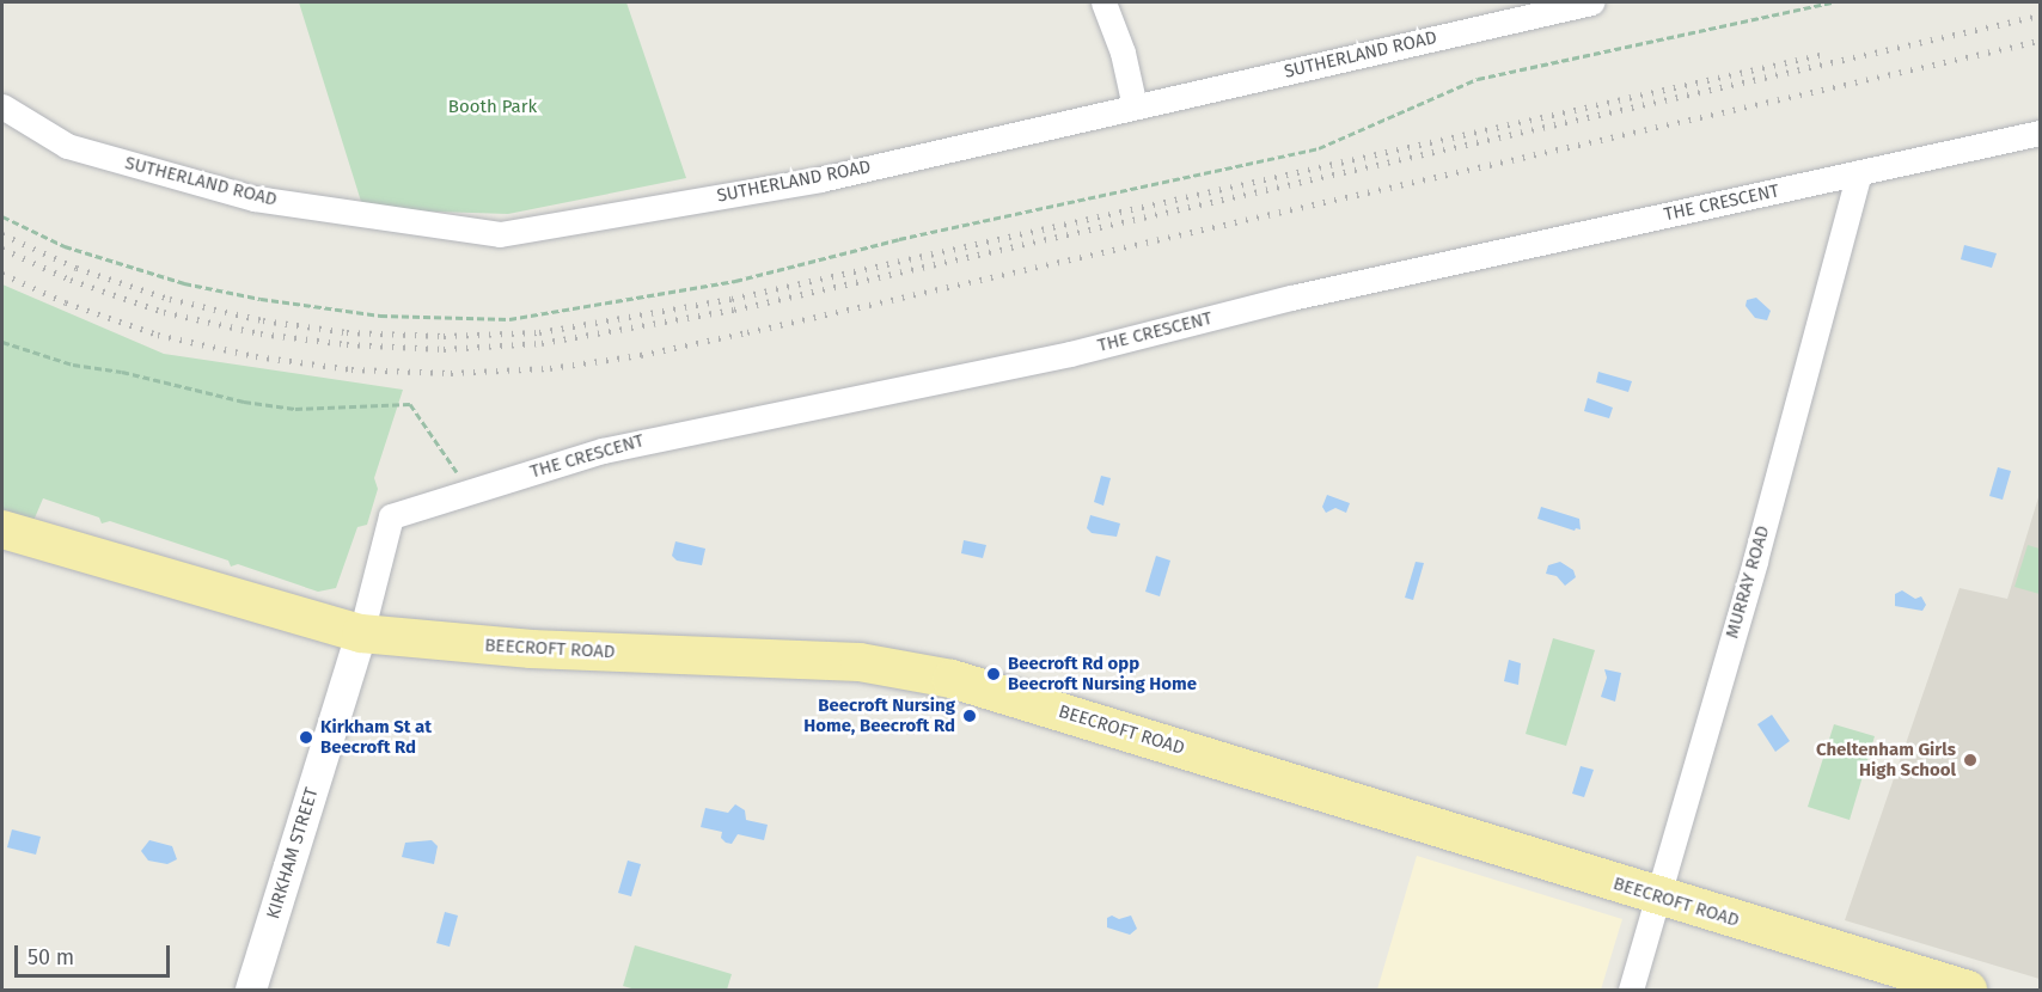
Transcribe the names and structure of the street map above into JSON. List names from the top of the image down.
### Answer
{
  "streets": {
    "main road": ["BEECROFT ROAD"],
    "street": [
      "SUTHERLAND ROAD",
      "THE CRESCENT",
      "MURRAY ROAD",
      "KIRKHAM STREET"
    ]
  },
  "crossings": [
    ["THE CRESCENT", "MURRAY ROAD"],
    ["THE CRESCENT", "BEECROFT ROAD"],
    ["THE CRESCENT", "KIRKHAM STREET"],
    ["MURRAY ROAD", "BEECROFT ROAD"],
    ["BEECROFT ROAD", "KIRKHAM STREET"]
  ],
  "parks": ["Booth Park"],
  "places": [
    "Beecroft Rd opp Beecroft Nursing Home",
    "Beecroft Nursing Home, Beecroft Rd",
    "Kirkham St at Beecroft Rd",
    "Cheltenham Girls High School"
  ],
  "scale_bar": "50 m"
}
